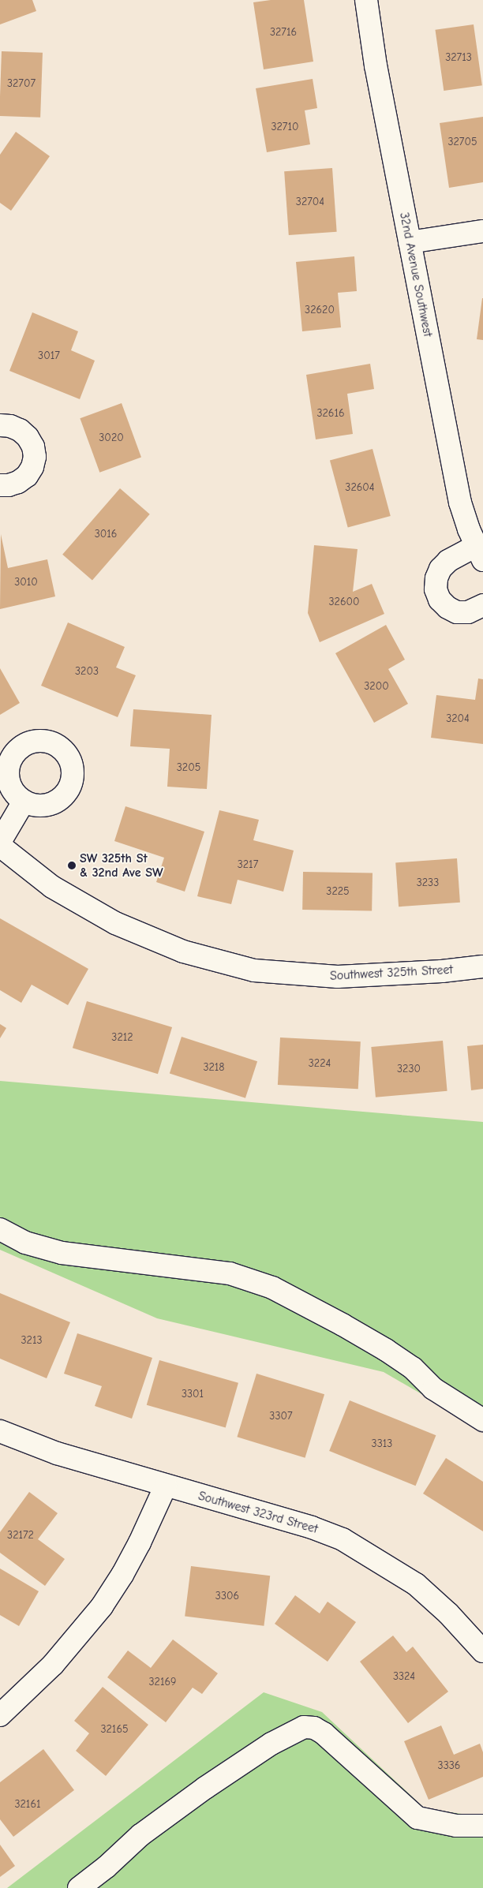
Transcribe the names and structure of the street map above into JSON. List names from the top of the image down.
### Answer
{
  "streets": {
    "street": ["32nd Avenue Southwest", "Southwest 325th Street", "Southwest 323rd Street"]
  },
  "places": ["SW 325th St & 32nd Ave SW"],
  "house_numbers": [
    "32716",
    "32713",
    "32707",
    "32710",
    "32705",
    "32704",
    "32620",
    "3017",
    "32616",
    "3020",
    "32604",
    "3016",
    "3010",
    "32600",
    "3203",
    "3200",
    "3204",
    "3205",
    "3217",
    "3233",
    "3225",
    "3212",
    "3224",
    "3218",
    "3230",
    "3213",
    "3301",
    "3307",
    "3313",
    "32172",
    "3306",
    "3324",
    "32169",
    "32165",
    "3336",
    "32161"
  ]
}
